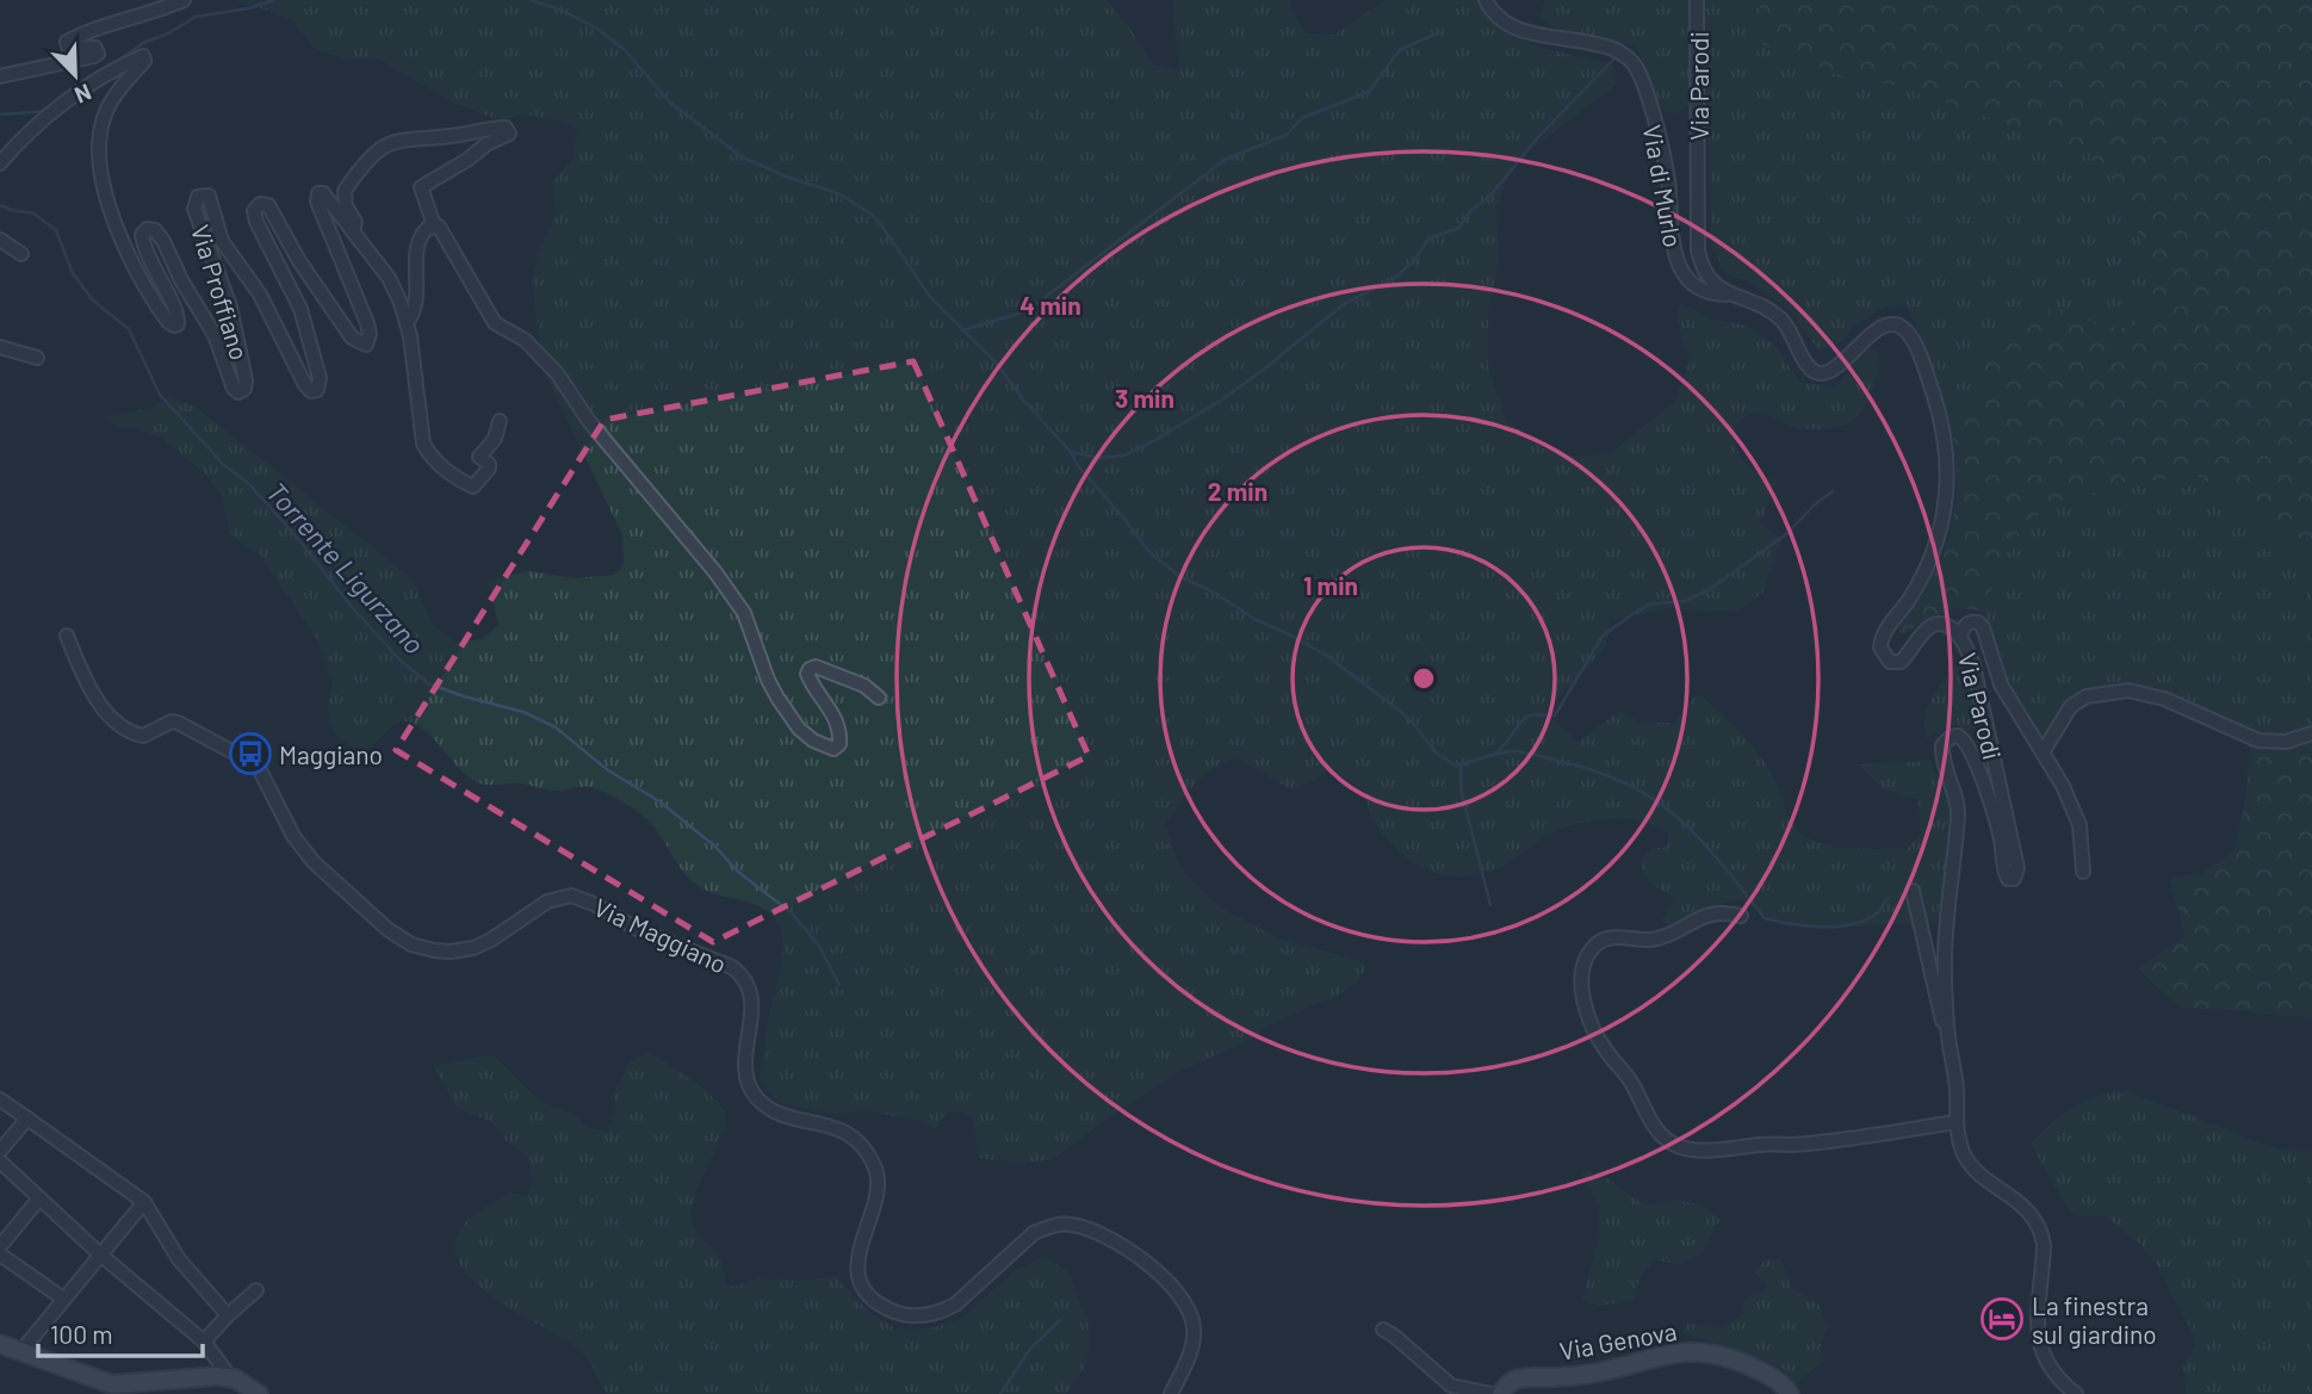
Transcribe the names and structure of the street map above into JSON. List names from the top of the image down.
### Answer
{
  "streets": {
    "main road": ["Via Genova"],
    "street": [
      "Via Parodi",
      "Via di Murlo",
      "Via Proffiano",
      "Via Maggiano"
    ]
  },
  "crossings": [
    ["Via Parodi", "Via di Murlo"]
  ],
  "water": ["Torrente Ligurzano"],
  "places": {
    "bus stop": ["Maggiano"],
    "hotel": ["La finestra sul giardino"]
  },
  "scale_bar": "100 m",
  "north": "bottom right",
  "rings": [
    "4 min",
    "3 min",
    "2 min",
    "1 min"
  ]
}
